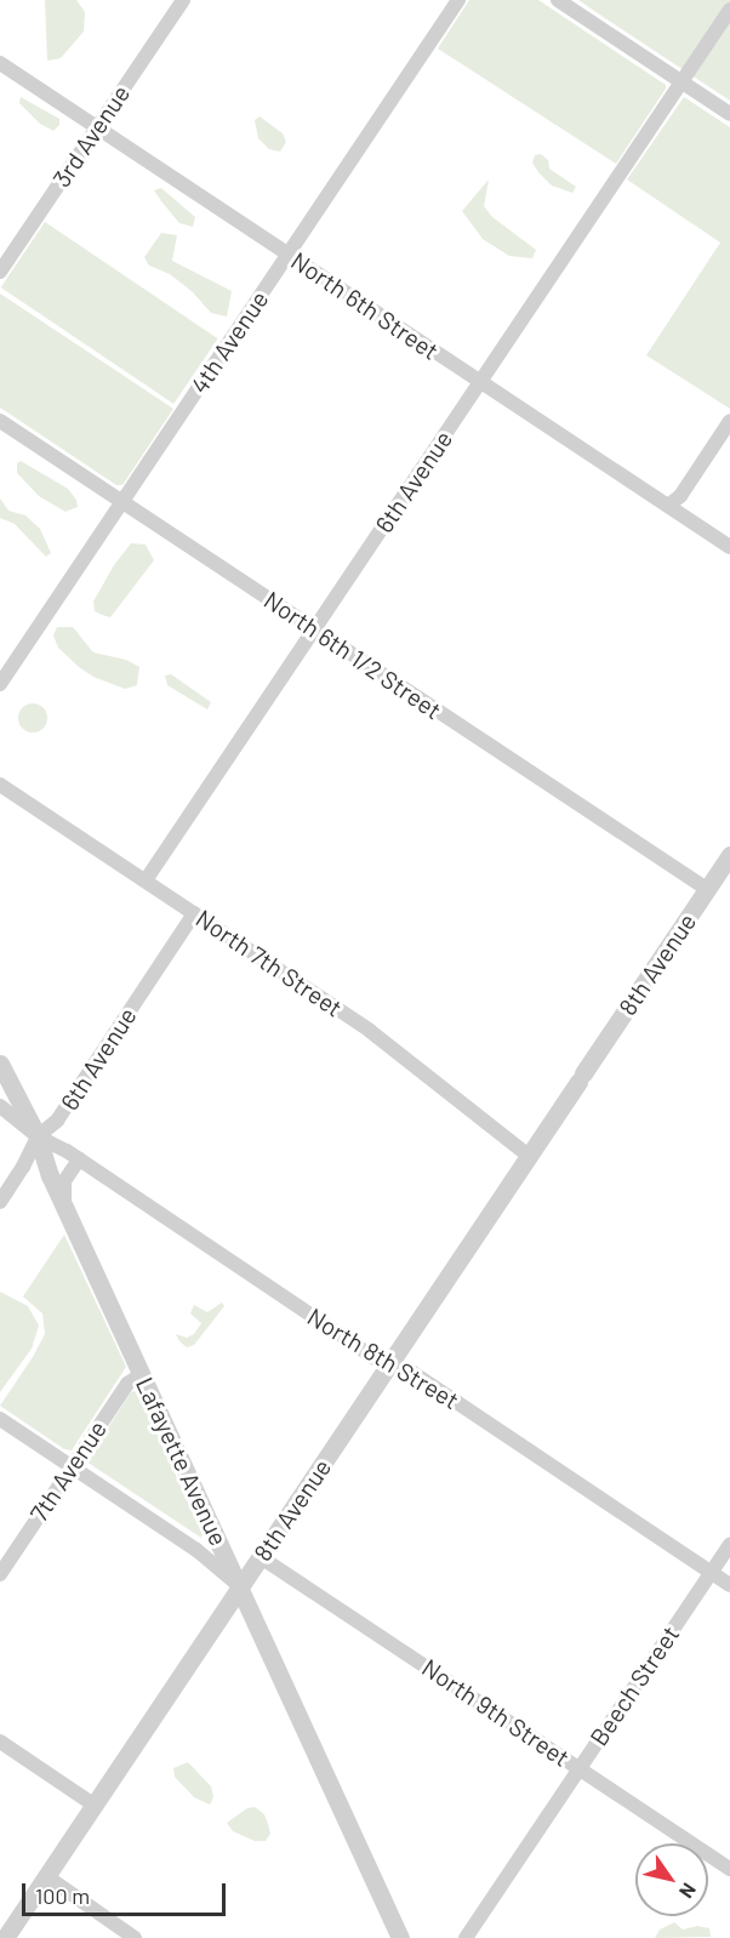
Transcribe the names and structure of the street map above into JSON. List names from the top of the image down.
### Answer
{
  "streets": {
    "street": [
      "3rd Avenue",
      "North 6th Street",
      "4th Avenue",
      "6th Avenue",
      "North 6th 1/2 Street",
      "North 7th Street",
      "8th Avenue",
      "North 8th Street",
      "Lafayette Avenue",
      "7th Avenue",
      "Beech Street",
      "North 9th Street"
    ]
  },
  "crossings": [
    ["3rd Avenue", "North 6th Street"],
    ["North 6th Street", "4th Avenue"],
    ["North 6th Street", "6th Avenue"],
    ["4th Avenue", "North 6th 1/2 Street"],
    ["6th Avenue", "North 6th 1/2 Street"],
    ["6th Avenue", "North 7th Street"],
    ["6th Avenue", "North 8th Street"],
    ["6th Avenue", "Lafayette Avenue"],
    ["North 6th 1/2 Street", "8th Avenue"],
    ["North 7th Street", "8th Avenue"],
    ["8th Avenue", "North 8th Street"],
    ["8th Avenue", "Lafayette Avenue"],
    ["8th Avenue", "North 9th Street"],
    ["North 8th Street", "Lafayette Avenue"],
    ["North 8th Street", "Beech Street"],
    ["Lafayette Avenue", "7th Avenue"],
    ["Beech Street", "North 9th Street"]
  ],
  "scale_bar": "100 m",
  "north": "bottom right"
}
